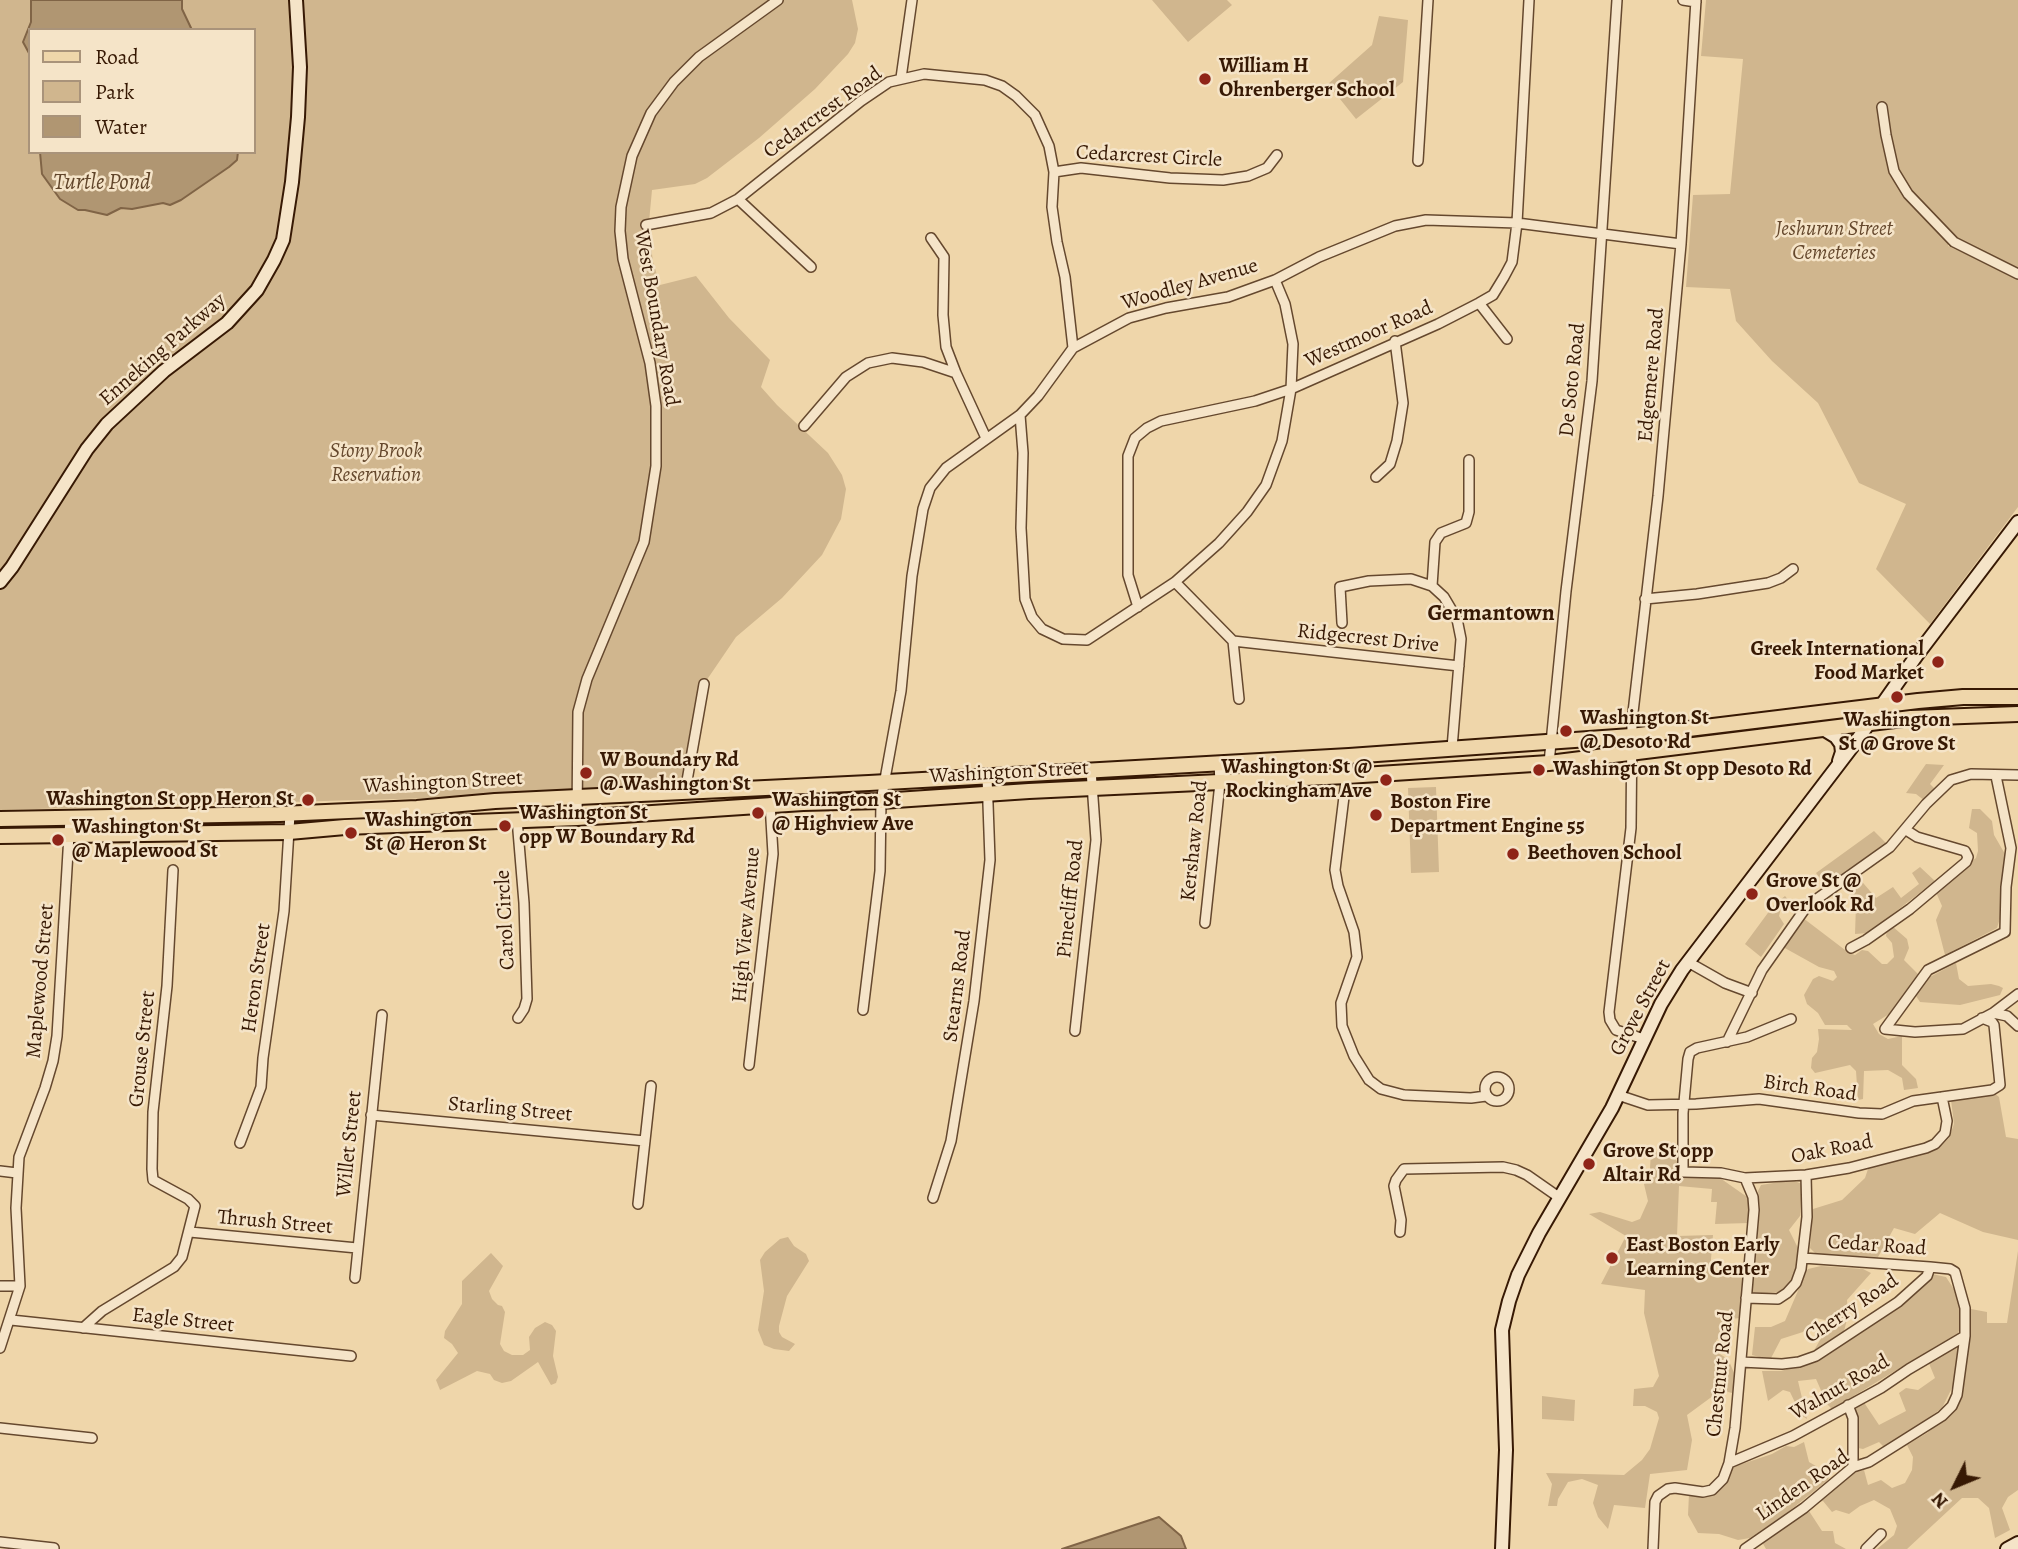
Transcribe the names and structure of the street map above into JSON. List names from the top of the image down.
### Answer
{
  "streets": {
    "main road": ["Enneking Parkway", "Washington Street", "Grove Street"],
    "street": [
      "Cedarcrest Road",
      "Cedarcrest Circle",
      "Woodley Avenue",
      "West Boundary Road",
      "Westmoor Road",
      "Edgemere Road",
      "De Soto Road",
      "Ridgecrest Drive",
      "Kershaw Road",
      "Pinecliff Road",
      "Carol Circle",
      "High View Avenue",
      "Heron Street",
      "Maplewood Street",
      "Stearns Road",
      "Grouse Street",
      "Birch Road",
      "Starling Street",
      "Willet Street",
      "Oak Road",
      "Thrush Street",
      "Cedar Road",
      "Cherry Road",
      "Eagle Street",
      "Chestnut Road",
      "Walnut Road",
      "Linden Road"
    ]
  },
  "crossings": [
    ["Cedarcrest Road", "Cedarcrest Circle"],
    ["Cedarcrest Road", "Woodley Avenue"],
    ["Woodley Avenue", "Westmoor Road"],
    ["Woodley Avenue", "Edgemere Road"],
    ["Woodley Avenue", "De Soto Road"],
    ["Woodley Avenue", "Washington Street"],
    ["West Boundary Road", "Washington Street"],
    ["Edgemere Road", "Washington Street"],
    ["Edgemere Road", "Grove Street"],
    ["De Soto Road", "Washington Street"],
    ["Ridgecrest Drive", "Washington Street"],
    ["Washington Street", "Kershaw Road"],
    ["Washington Street", "Pinecliff Road"],
    ["Washington Street", "Carol Circle"],
    ["Washington Street", "High View Avenue"],
    ["Washington Street", "Heron Street"],
    ["Washington Street", "Maplewood Street"],
    ["Washington Street", "Stearns Road"],
    ["Washington Street", "Grove Street"],
    ["Maplewood Street", "Eagle Street"],
    ["Grove Street", "Birch Road"],
    ["Grouse Street", "Thrush Street"],
    ["Birch Road", "Oak Road"],
    ["Starling Street", "Willet Street"],
    ["Willet Street", "Thrush Street"],
    ["Oak Road", "Chestnut Road"],
    ["Cedar Road", "Cherry Road"],
    ["Cedar Road", "Walnut Road"],
    ["Cedar Road", "Linden Road"],
    ["Cherry Road", "Chestnut Road"],
    ["Chestnut Road", "Walnut Road"],
    ["Walnut Road", "Linden Road"]
  ],
  "districts": ["Germantown"],
  "water": ["Turtle Pond"],
  "parks": ["Jeshurun Street Cemeteries", "Stony Brook Reservation"],
  "places": [
    "William H Ohrenberger School",
    "Greek International Food Market",
    "Washington St @ Grove St",
    "Washington St @ Desoto Rd",
    "Washington St opp Desoto Rd",
    "W Boundary Rd @ Washington St",
    "Washington St @ Rockingham Ave",
    "Washington St opp Heron St",
    "Washington St @ Highview Ave",
    "Boston Fire Department Engine 55",
    "Washington St opp W Boundary Rd",
    "Washington St @ Heron St",
    "Washington St @ Maplewood St",
    "Beethoven School",
    "Grove St @ Overlook Rd",
    "Grove St opp Altair Rd",
    "East Boston Early Learning Center"
  ],
  "legend": ["Road", "Park", "Water"],
  "north": "bottom left"
}
